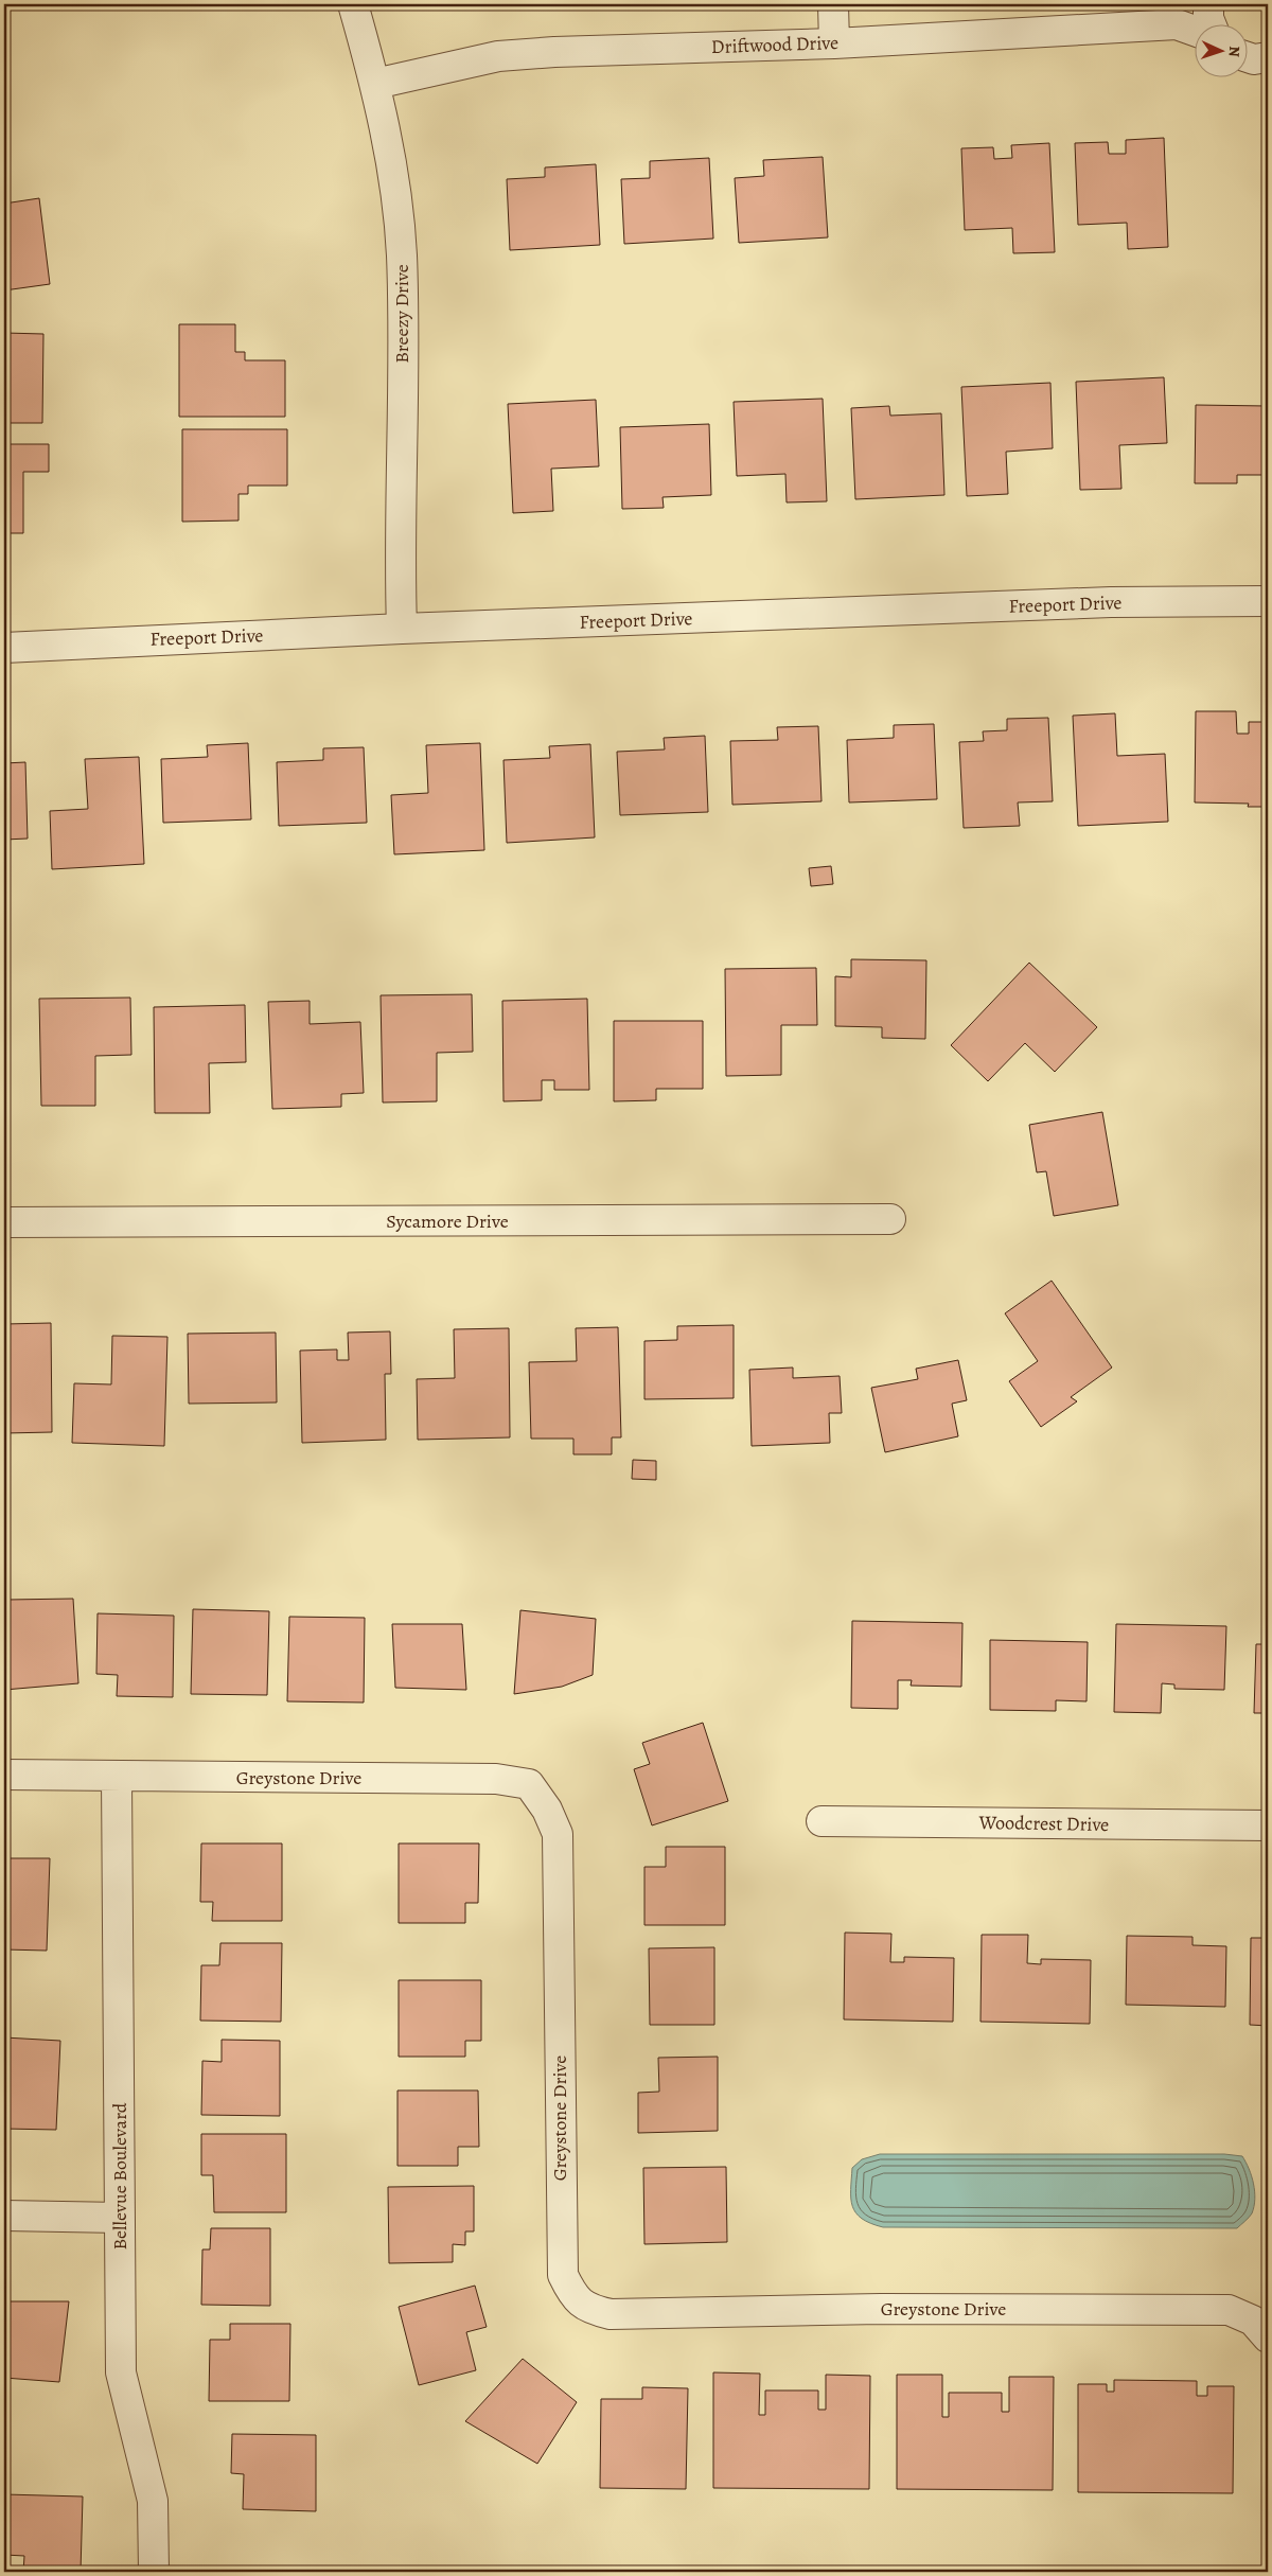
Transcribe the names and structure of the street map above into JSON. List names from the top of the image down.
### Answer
{
  "streets": {
    "street": [
      "Driftwood Drive",
      "Breezy Drive",
      "Freeport Drive",
      "Sycamore Drive",
      "Greystone Drive",
      "Woodcrest Drive",
      "Bellevue Boulevard"
    ]
  },
  "crossings": [
    ["Driftwood Drive", "Breezy Drive"],
    ["Breezy Drive", "Freeport Drive"],
    ["Greystone Drive", "Bellevue Boulevard"]
  ],
  "north": "right"
}
